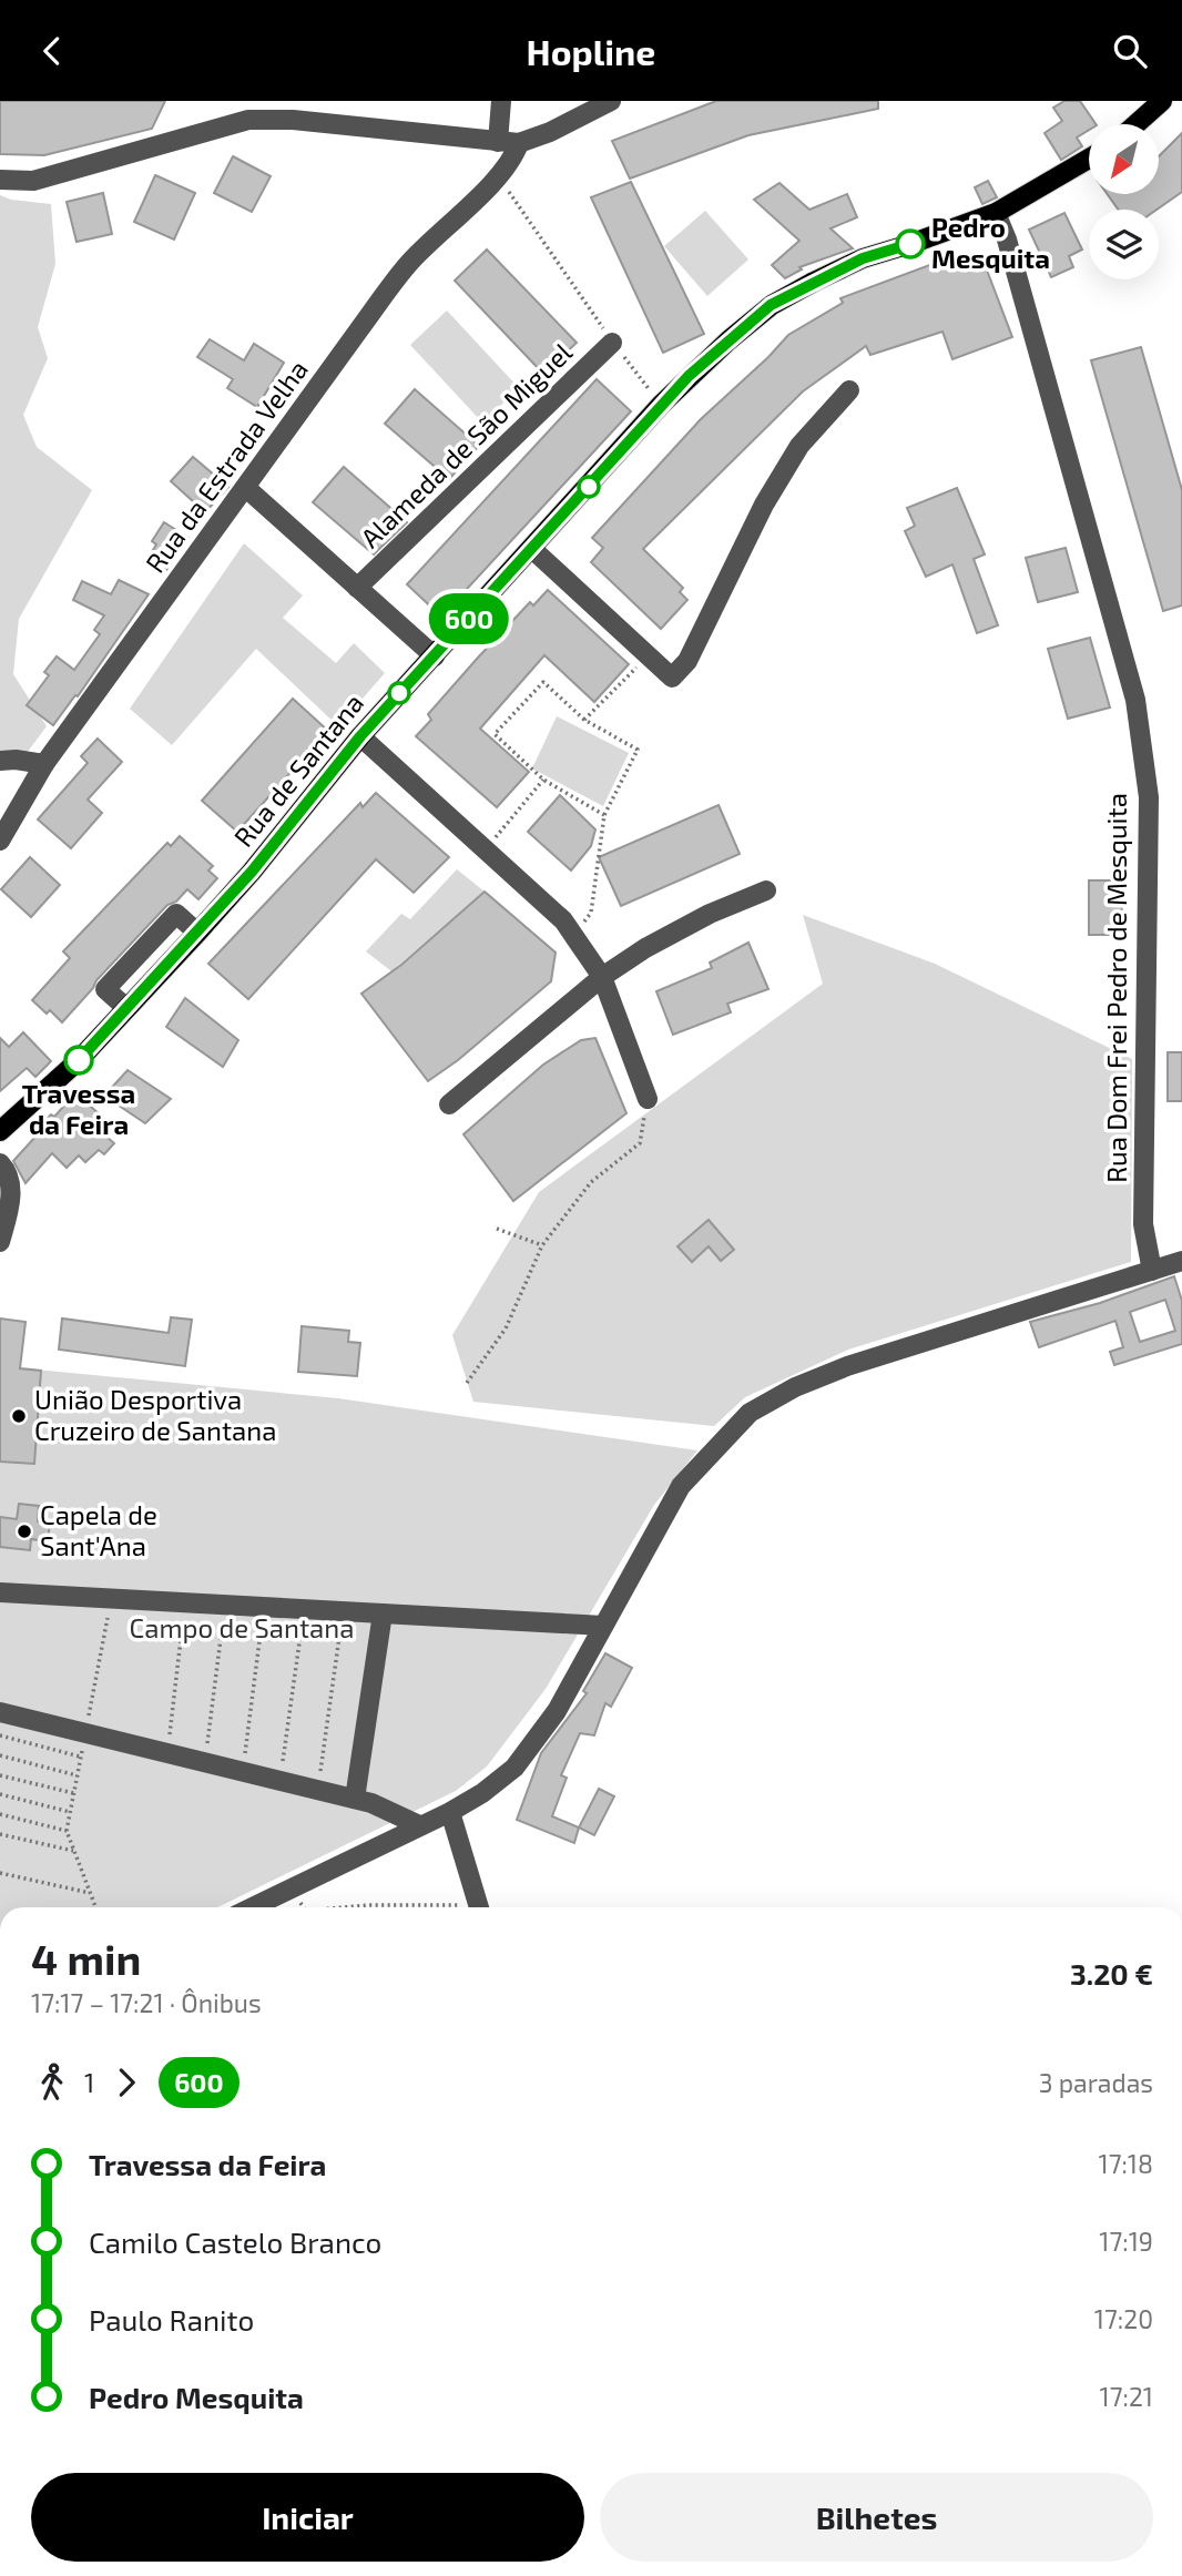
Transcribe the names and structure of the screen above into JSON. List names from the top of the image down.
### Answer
{
  "streets": {
    "main road": ["Rua de Santana"],
    "street": ["Alameda de São Miguel", "Rua da Estrada Velha", "Rua Dom Frei Pedro de Mesquita"]
  },
  "crossings": [
    ["Rua de Santana", "Rua Dom Frei Pedro de Mesquita"]
  ],
  "parks": ["Campo de Santana"],
  "places": [
    "Pedro Mesquita",
    "Travessa da Feira",
    "União Desportiva Cruzeiro de Santana",
    "Capela de Sant'Ana"
  ],
  "lines": ["bus line 600"],
  "north": "bottom left",
  "page": {
    "header": "Hopline",
    "on_map": "600",
    "heading": ["4 min", "17:17 – 17:21 · Ônibus", "3.20 €"],
    "legs": ["1", "600", "3 paradas"],
    "list": [
      {
        "name": "Travessa da Feira",
        "value": "17:18"
      },
      {
        "name": "Camilo Castelo Branco",
        "value": "17:19"
      },
      {
        "name": "Paulo Ranito",
        "value": "17:20"
      },
      {
        "name": "Pedro Mesquita",
        "value": "17:21"
      }
    ],
    "buttons": ["Iniciar", "Bilhetes"]
  }
}
